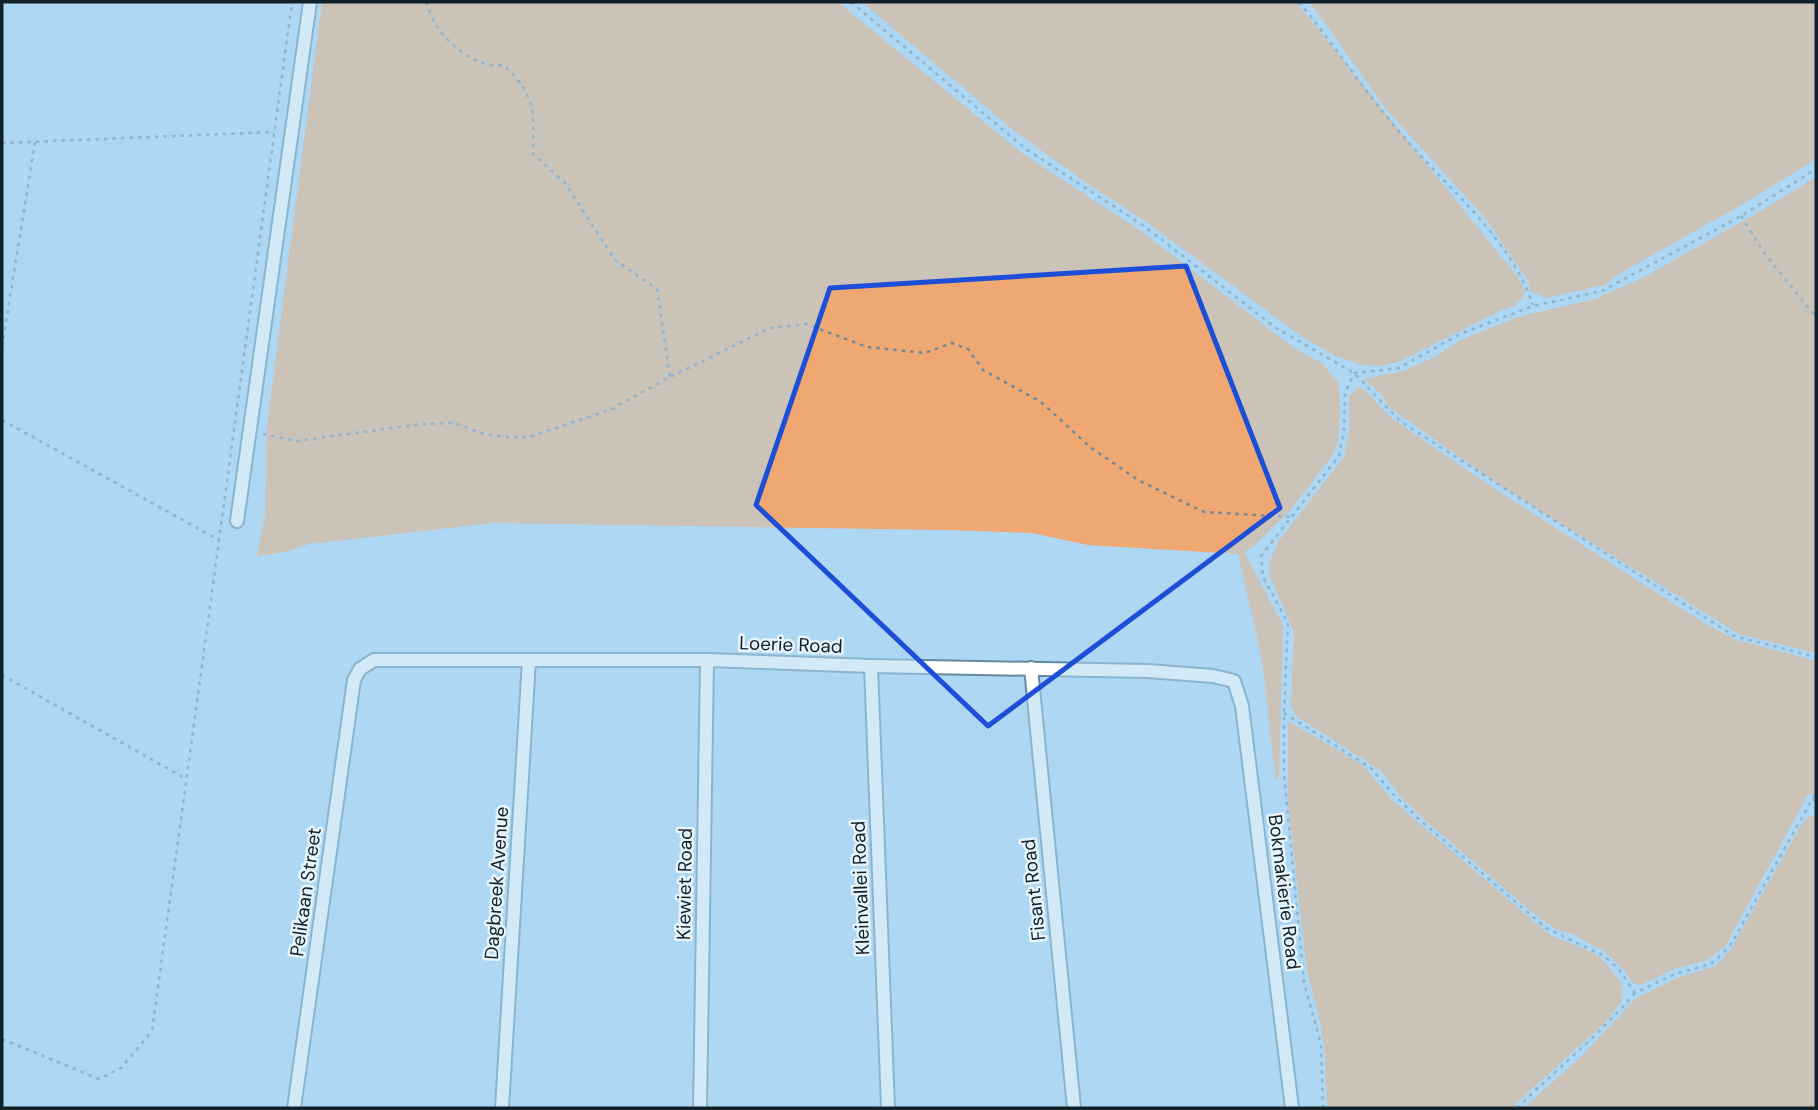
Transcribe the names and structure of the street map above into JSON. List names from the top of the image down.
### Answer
{
  "streets": {
    "street": [
      "Loerie Road",
      "Dagbreek Avenue",
      "Kiewiet Road",
      "Kleinvallei Road",
      "Fisant Road",
      "Pelikaan Street",
      "Bokmakierie Road"
    ]
  },
  "crossings": [
    ["Loerie Road", "Dagbreek Avenue"],
    ["Loerie Road", "Kiewiet Road"],
    ["Loerie Road", "Kleinvallei Road"],
    ["Loerie Road", "Fisant Road"],
    ["Loerie Road", "Pelikaan Street"],
    ["Loerie Road", "Bokmakierie Road"]
  ]
}
